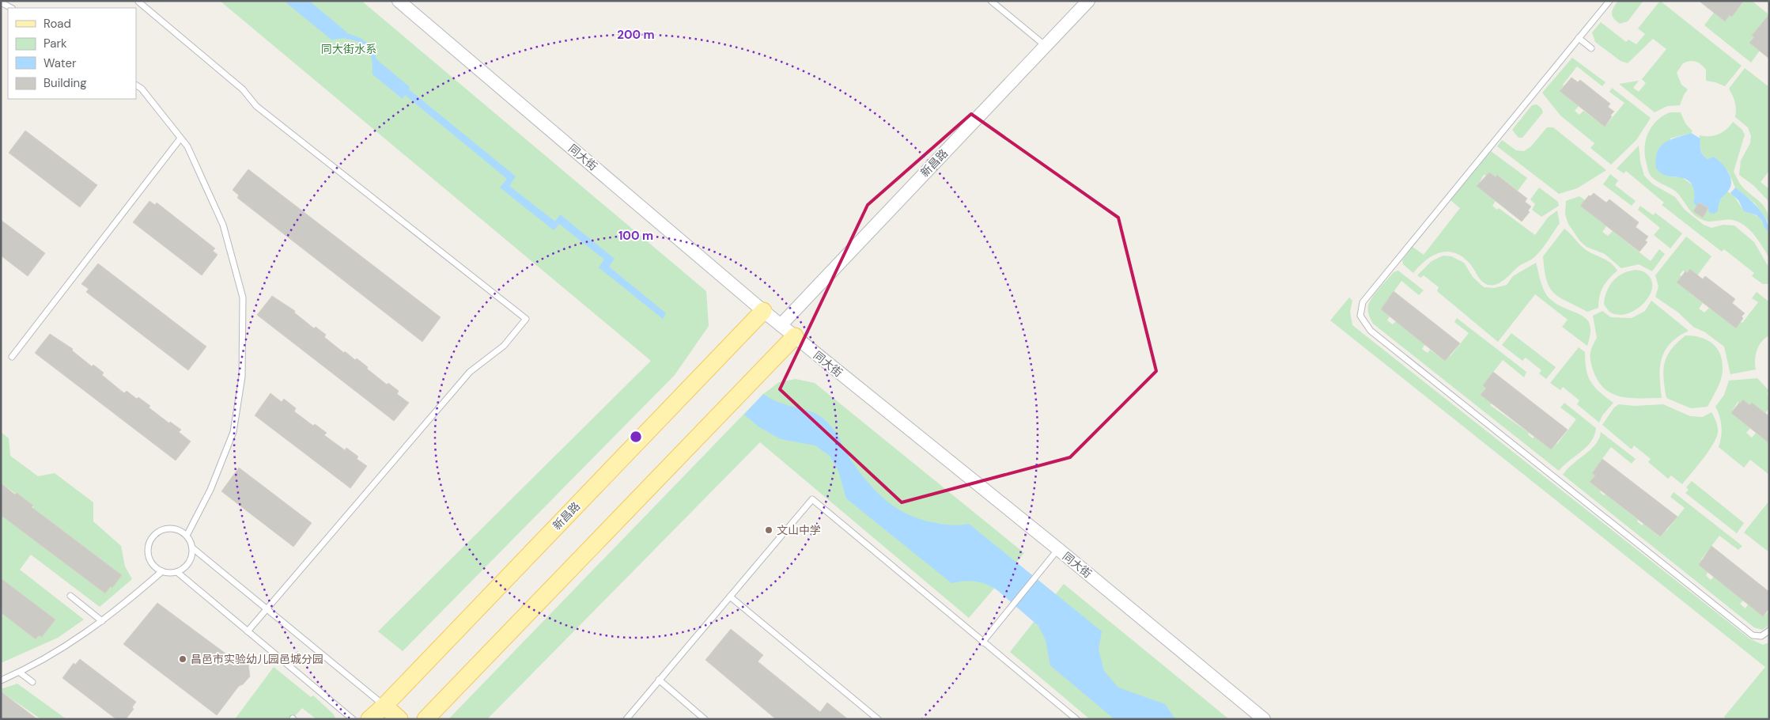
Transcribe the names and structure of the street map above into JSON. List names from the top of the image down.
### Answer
{
  "streets": {
    "main road": ["新昌路"],
    "street": ["同大街"]
  },
  "crossings": [
    ["同大街", "新昌路"]
  ],
  "parks": ["同大街水系"],
  "places": ["文山中学", "昌邑市实验幼儿园邑城分园"],
  "legend": [
    "Road",
    "Park",
    "Water",
    "Building"
  ],
  "rings": ["200 m", "100 m"]
}
